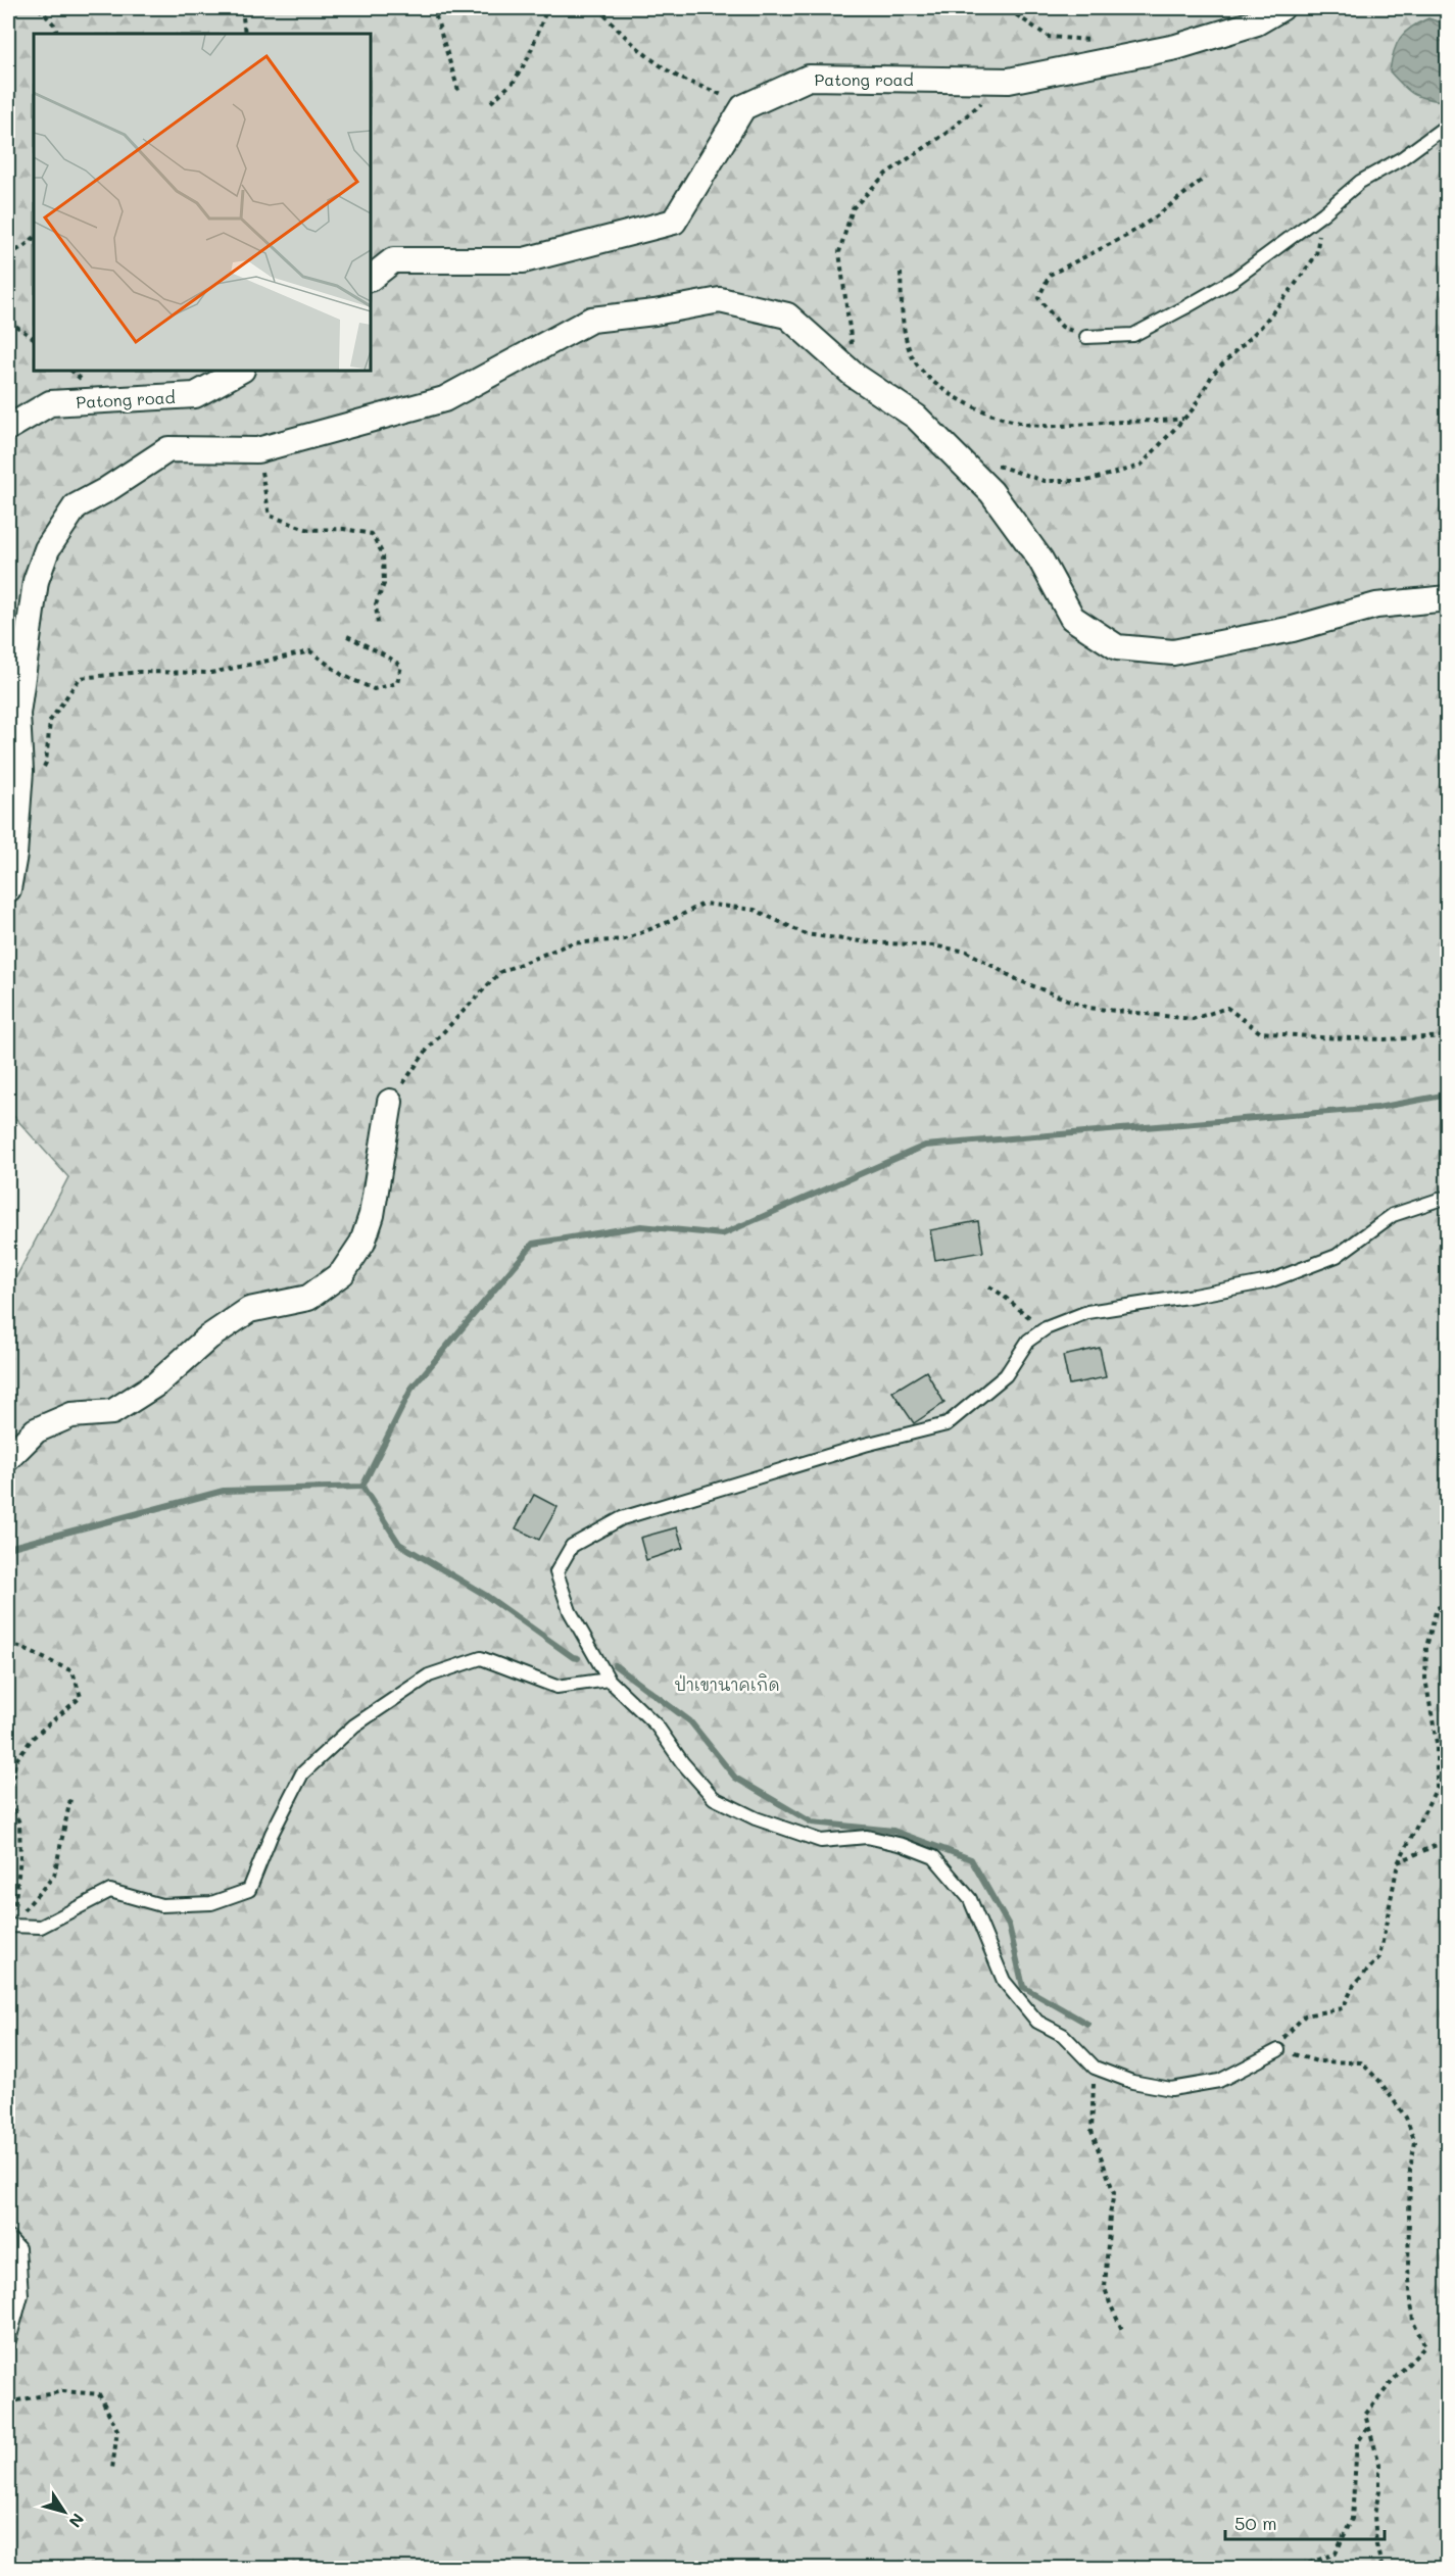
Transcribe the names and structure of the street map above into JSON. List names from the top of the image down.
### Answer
{
  "streets": {
    "street": ["Patong road"]
  },
  "parks": ["ป่าเขานาคเกิด"],
  "scale_bar": "50 m",
  "north": "bottom right"
}
